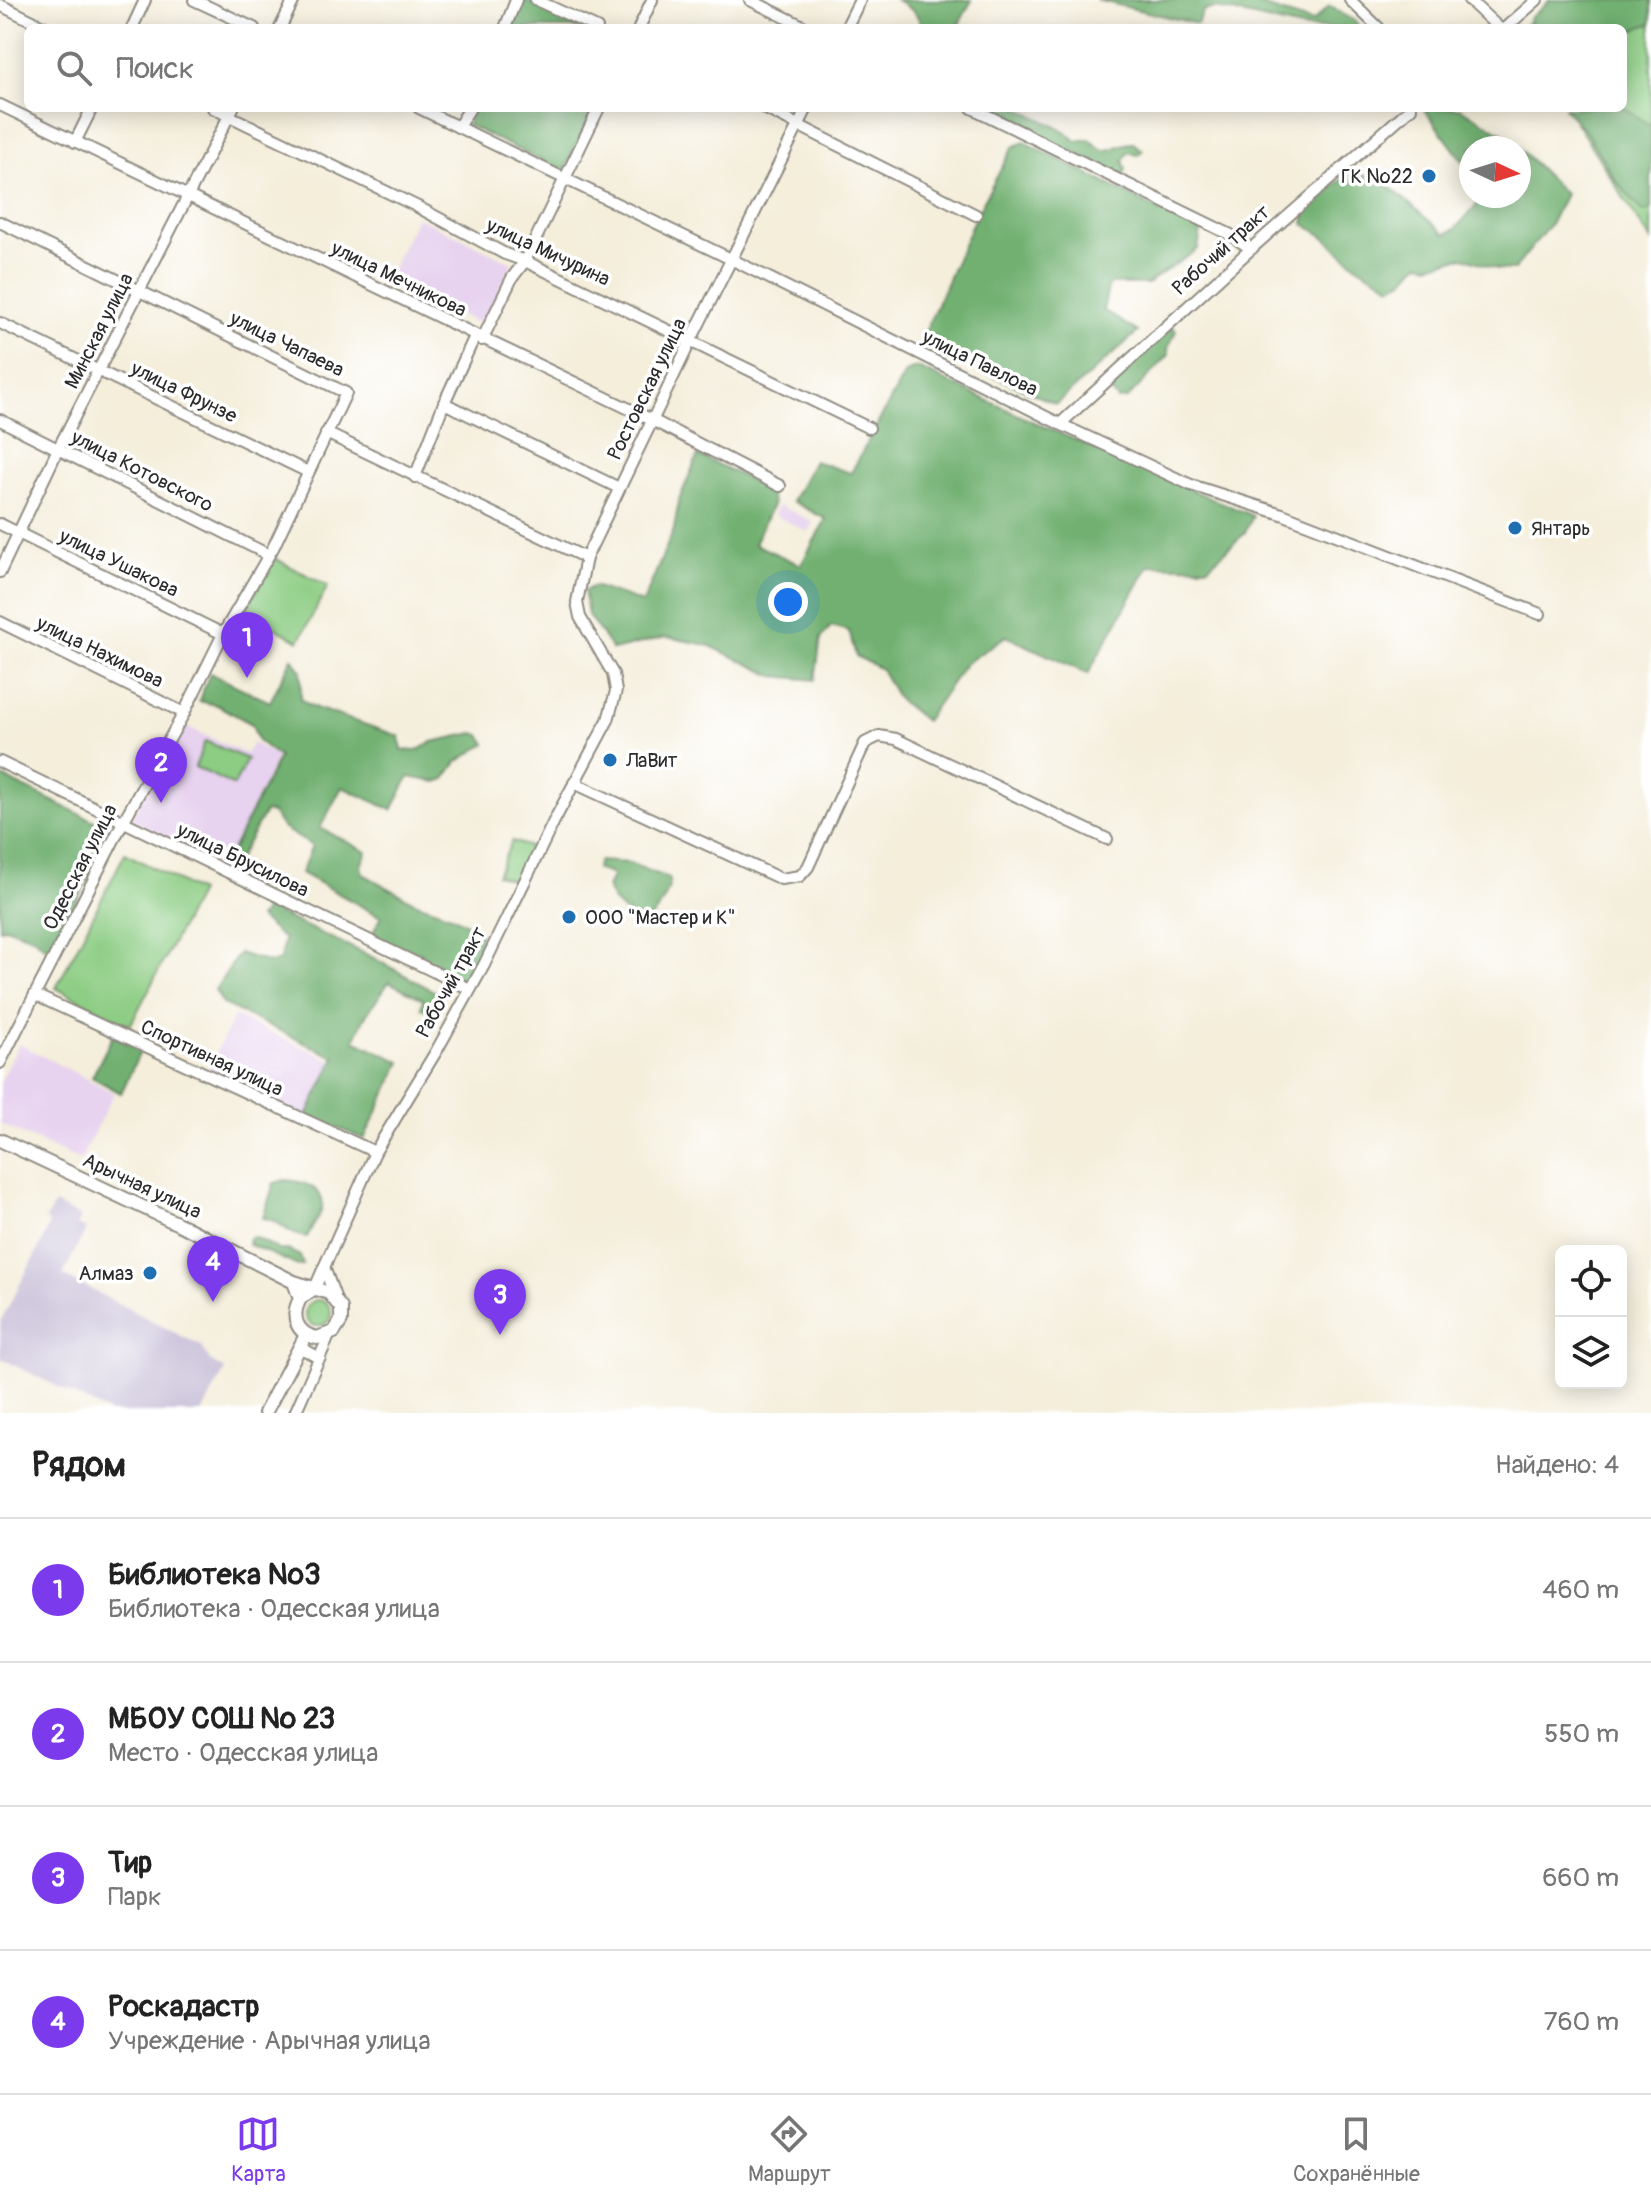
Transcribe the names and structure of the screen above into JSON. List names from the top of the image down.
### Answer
{
  "streets": {
    "main road": ["Арычная улица"],
    "street": [
      "Рабочий тракт",
      "улица Мичурина",
      "улица Мечникова",
      "Минская улица",
      "улица Чапаева",
      "улица Павлова",
      "Ростовская улица",
      "улица Фрунзе",
      "улица Котовского",
      "улица Ушакова",
      "улица Нахимова",
      "улица Брусилова",
      "Одесская улица",
      "Спортивная улица"
    ]
  },
  "crossings": [
    ["Рабочий тракт", "улица Павлова"],
    ["Рабочий тракт", "Ростовская улица"],
    ["Рабочий тракт", "улица Брусилова"],
    ["Рабочий тракт", "Спортивная улица"],
    ["Рабочий тракт", "Арычная улица"],
    ["улица Мичурина", "Минская улица"],
    ["улица Мичурина", "Ростовская улица"],
    ["улица Мечникова", "Минская улица"],
    ["улица Мечникова", "Ростовская улица"],
    ["Минская улица", "улица Чапаева"],
    ["Минская улица", "улица Фрунзе"],
    ["Минская улица", "улица Котовского"],
    ["Минская улица", "улица Ушакова"],
    ["улица Чапаева", "Одесская улица"],
    ["улица Павлова", "Ростовская улица"],
    ["улица Фрунзе", "Одесская улица"],
    ["улица Котовского", "Одесская улица"],
    ["улица Ушакова", "Одесская улица"],
    ["улица Нахимова", "Одесская улица"],
    ["улица Брусилова", "Одесская улица"],
    ["Одесская улица", "Спортивная улица"]
  ],
  "places": [
    "ГК №22",
    "Янтарь",
    "ЛаВит",
    "ООО \"Мастер и К\"",
    "Алмаз"
  ],
  "north": "right",
  "page": {
    "search": "Поиск",
    "pins": [
      "1",
      "2",
      "4",
      "3"
    ],
    "heading": ["Рядом", "Найдено: 4"],
    "list": [
      {
        "mark": "1",
        "name": "Библиотека №3",
        "note": "Библиотека · Одесская улица",
        "value": "460 m"
      },
      {
        "mark": "2",
        "name": "МБОУ СОШ № 23",
        "note": "Место · Одесская улица",
        "value": "550 m"
      },
      {
        "mark": "3",
        "name": "Тир",
        "note": "Парк",
        "value": "660 m"
      },
      {
        "mark": "4",
        "name": "Роскадастр",
        "note": "Учреждение · Арычная улица",
        "value": "760 m"
      }
    ],
    "nav": ["Карта", "Маршрут", "Сохранённые"]
  }
}
